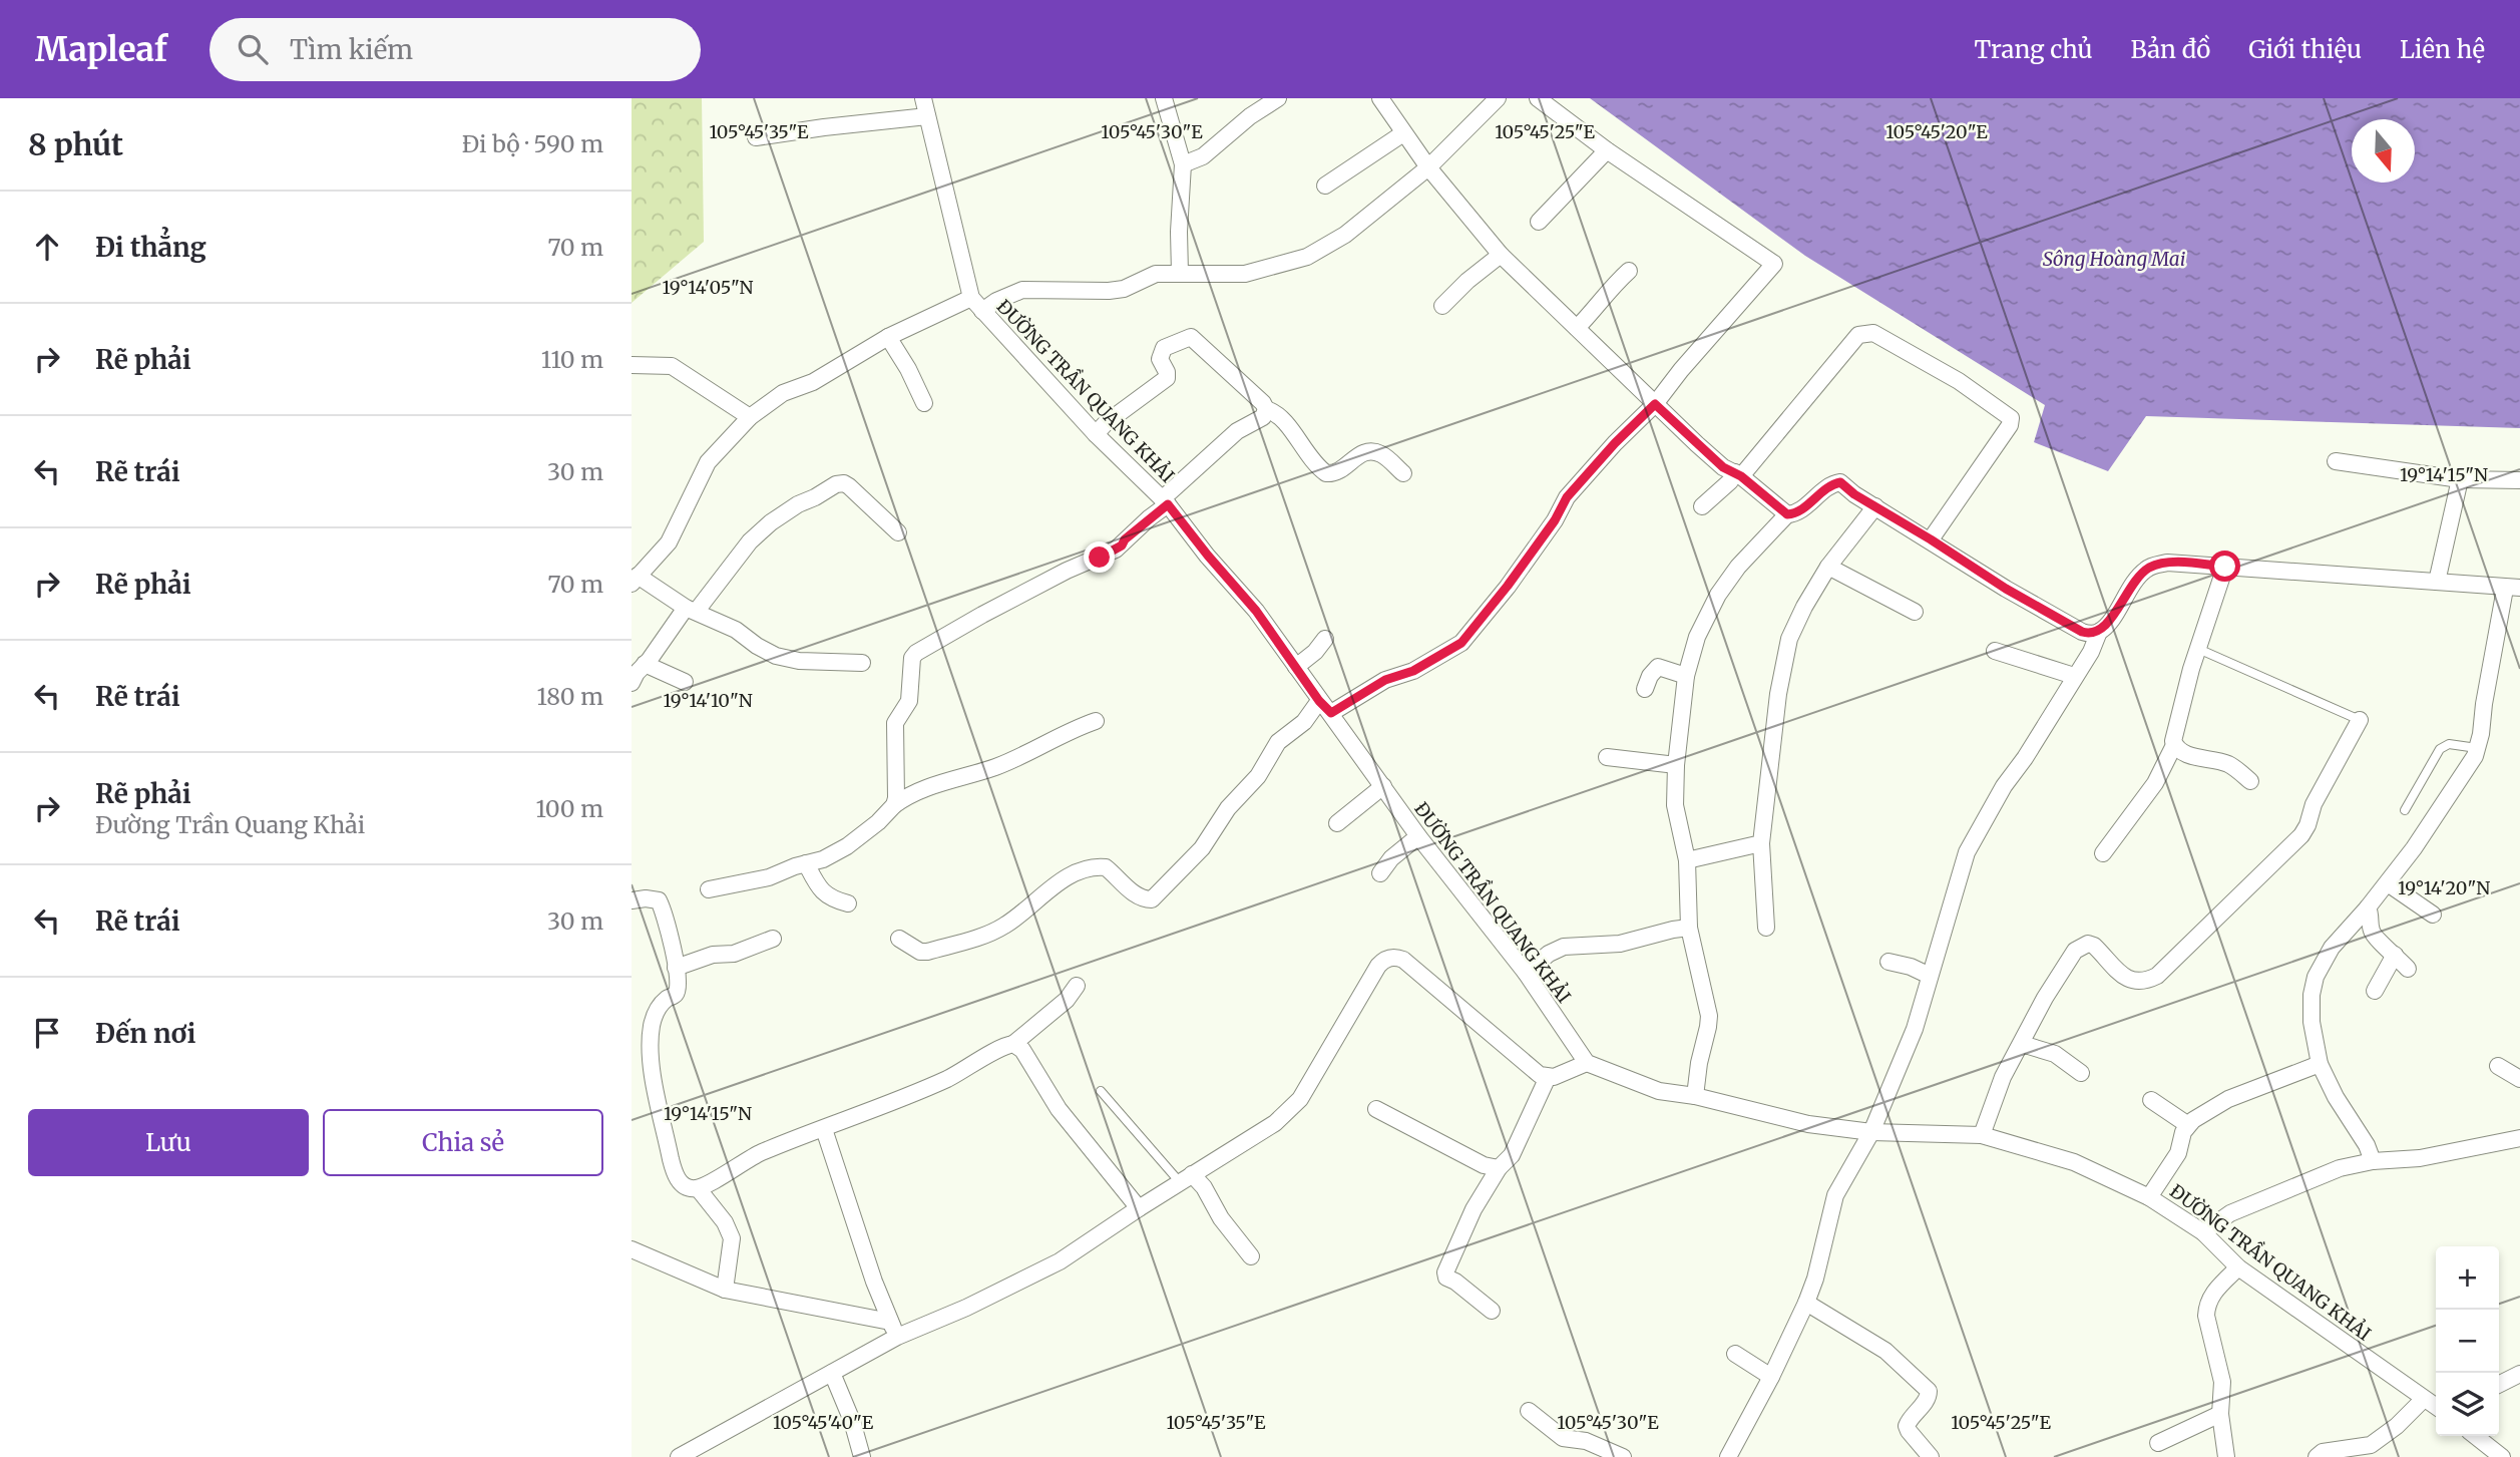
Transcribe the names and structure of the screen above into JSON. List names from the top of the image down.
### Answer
{
  "streets": {
    "street": ["ĐƯỜNG TRẦN QUANG KHẢI"]
  },
  "water": ["Sông Hoàng Mai"],
  "north": "bottom",
  "page": {
    "header": "Mapleaf",
    "search": "Tìm kiếm",
    "nav": [
      "Trang chủ",
      "Bản đồ",
      "Giới thiệu",
      "Liên hệ"
    ],
    "heading": ["8 phút", "Đi bộ · 590 m"],
    "list": [
      ["Đi thẳng", "70 m"],
      ["Rẽ phải", "110 m"],
      ["Rẽ trái", "30 m"],
      ["Rẽ phải", "70 m"],
      ["Rẽ trái", "180 m"],
      ["Rẽ phải", "Đường Trần Quang Khải", "100 m"],
      ["Rẽ trái", "30 m"],
      "Đến nơi"
    ],
    "buttons": ["Lưu", "Chia sẻ"],
    "map_buttons": ["+", "−"]
  },
  "coordinates": [
    "105°45'35\"E",
    "105°45'30\"E",
    "105°45'25\"E",
    "105°45'20\"E",
    "19°14'05\"N",
    "19°14'15\"N",
    "19°14'10\"N",
    "19°14'20\"N",
    "105°45'40\"E"
  ]
}
